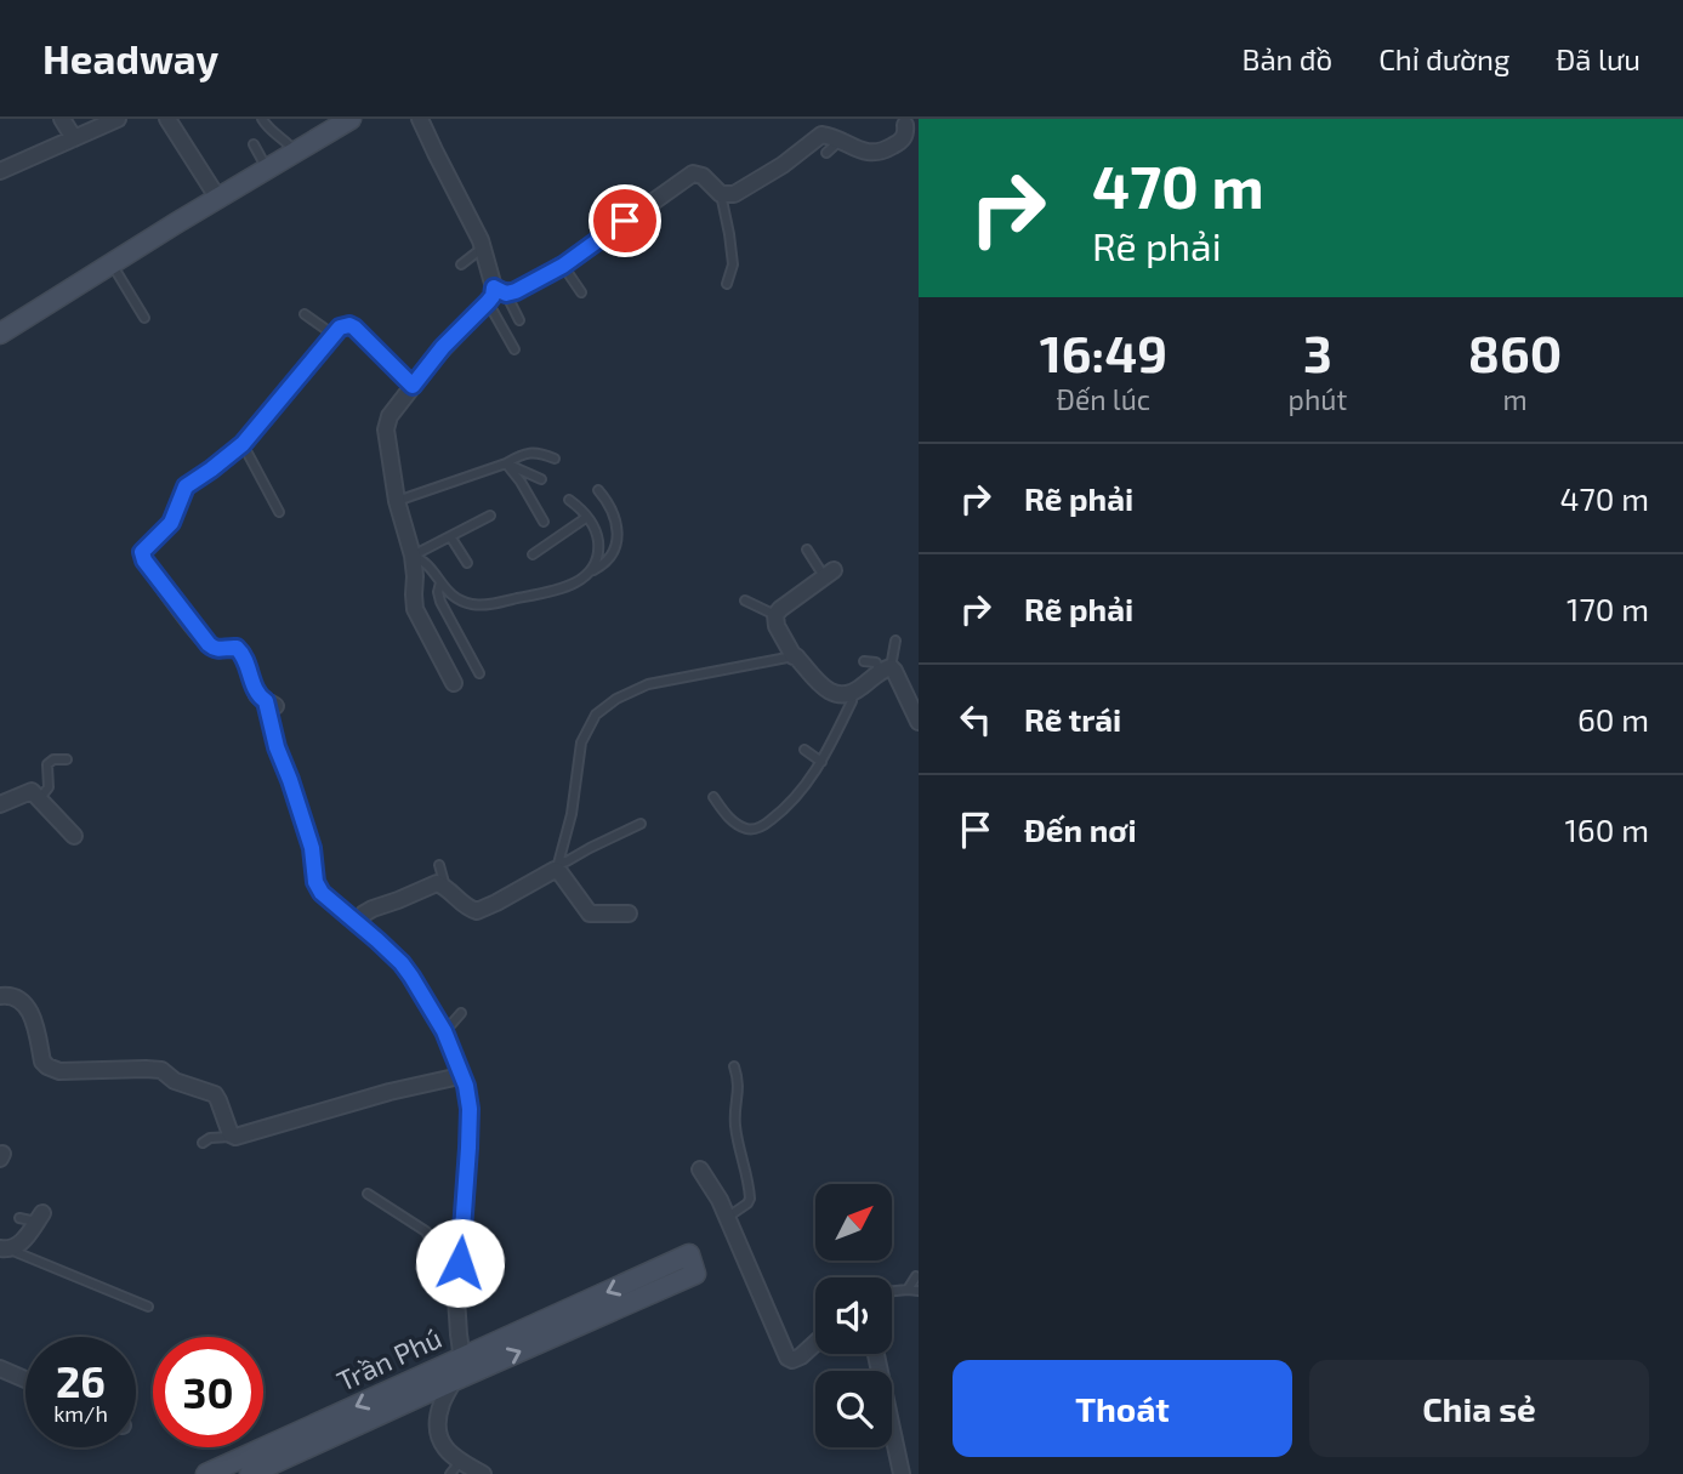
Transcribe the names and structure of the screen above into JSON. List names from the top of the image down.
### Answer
{
  "streets": {
    "main road": ["Trần Phú"]
  },
  "north": "top right",
  "page": {
    "header": "Headway",
    "nav": ["Bản đồ", "Chỉ đường", "Đã lưu"],
    "turn": ["470 m", "Rẽ phải"],
    "eta": [
      "16:49",
      "Đến lúc",
      "3",
      "phút",
      "860",
      "m"
    ],
    "list": [
      {
        "name": "Rẽ phải",
        "value": "470 m"
      },
      {
        "name": "Rẽ phải",
        "value": "170 m"
      },
      {
        "name": "Rẽ trái",
        "value": "60 m"
      },
      {
        "name": "Đến nơi",
        "value": "160 m"
      }
    ],
    "speed": "26 km/h",
    "limit": "30",
    "buttons": ["Thoát", "Chia sẻ"]
  }
}
